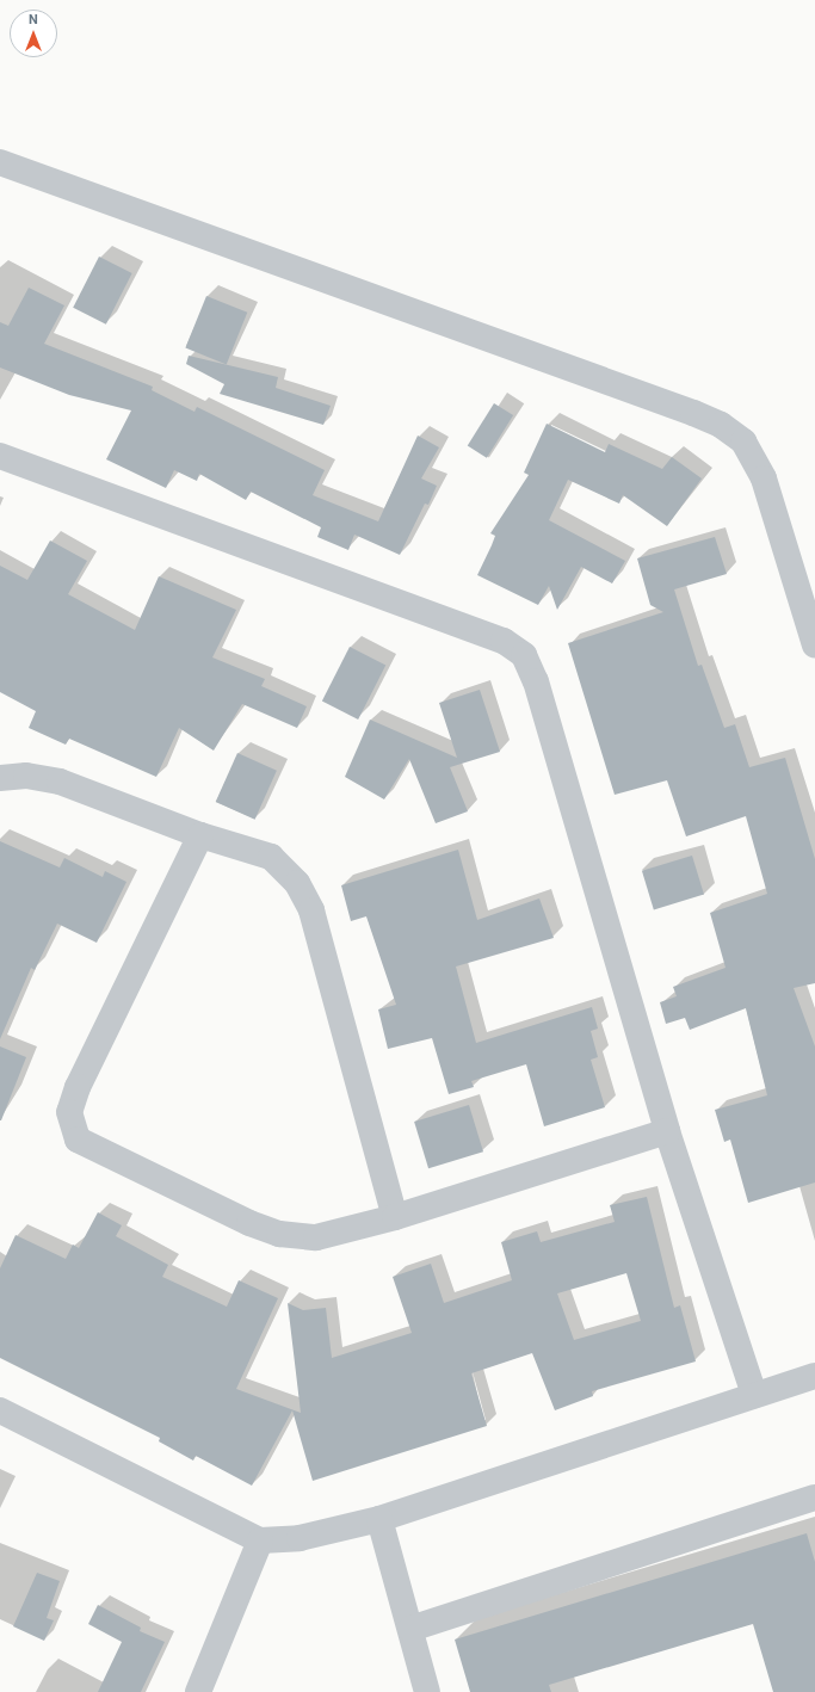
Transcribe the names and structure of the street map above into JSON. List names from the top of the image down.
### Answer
{
  "north": "top"
}
